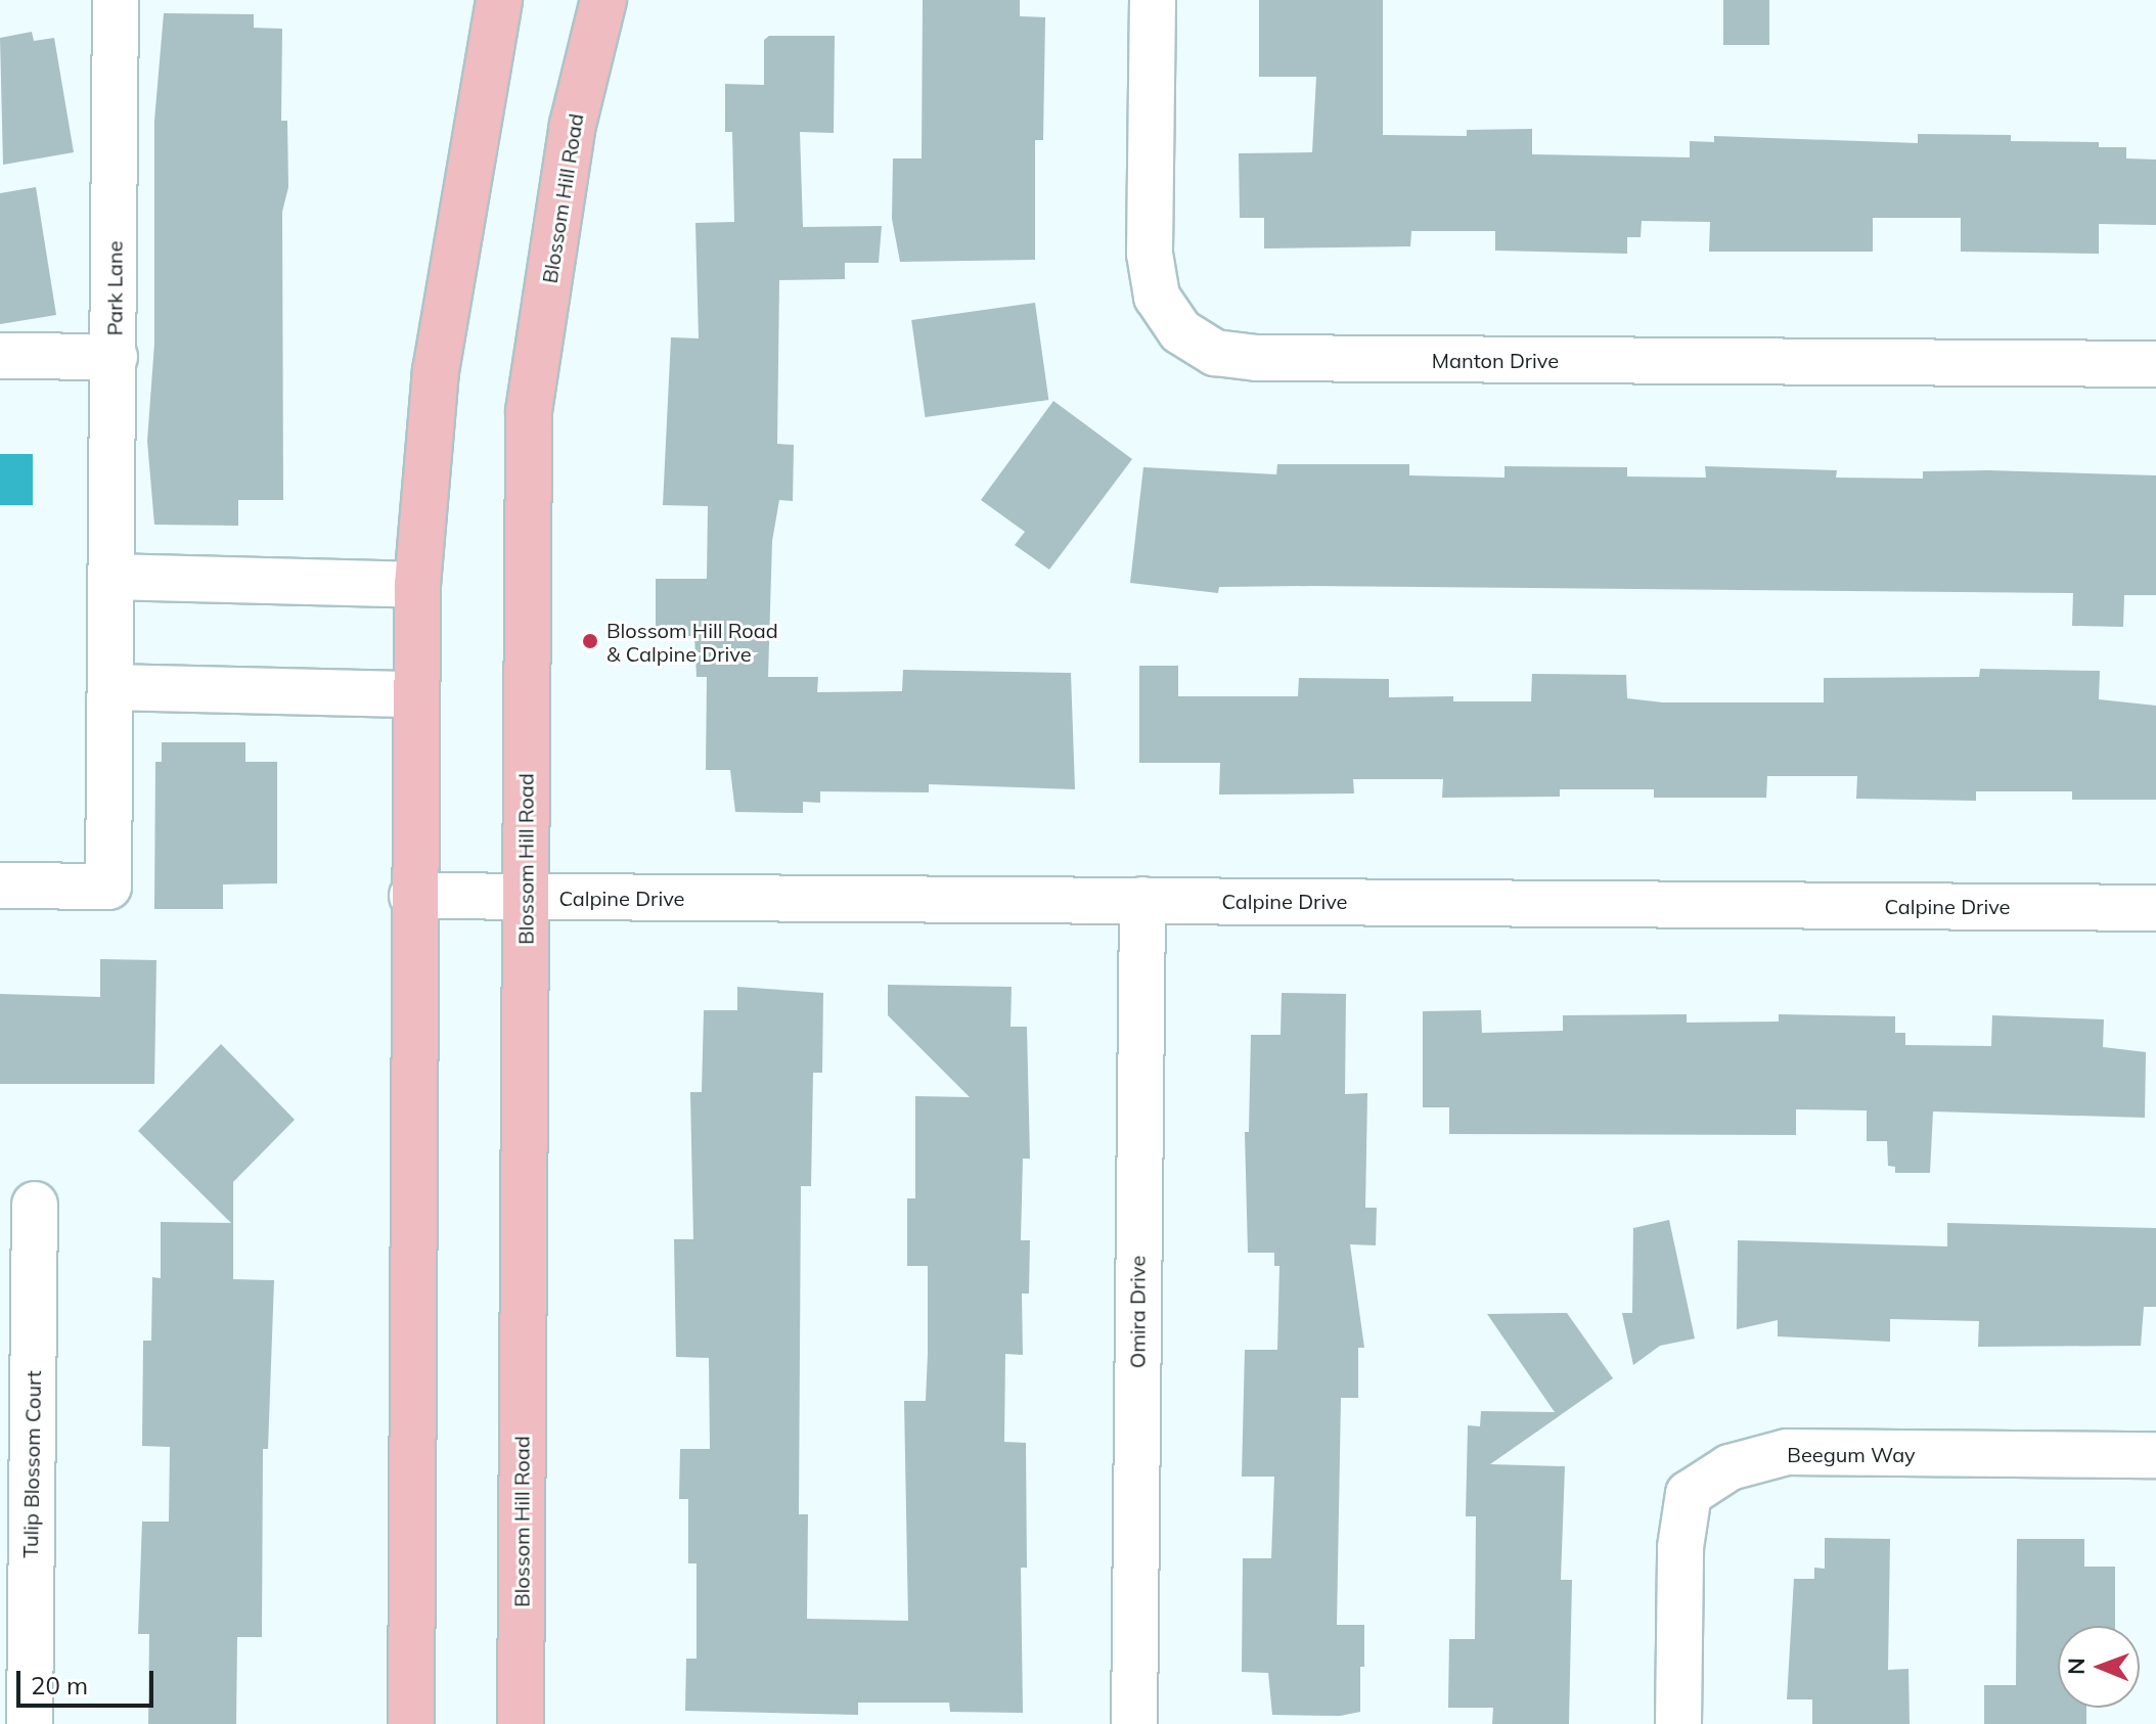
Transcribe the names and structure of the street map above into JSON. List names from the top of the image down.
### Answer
{
  "streets": {
    "main road": ["Blossom Hill Road"],
    "street": [
      "Park Lane",
      "Manton Drive",
      "Calpine Drive",
      "Omira Drive",
      "Beegum Way",
      "Tulip Blossom Court"
    ]
  },
  "crossings": [
    ["Blossom Hill Road", "Calpine Drive"],
    ["Calpine Drive", "Omira Drive"]
  ],
  "places": ["Blossom Hill Road & Calpine Drive"],
  "scale_bar": "20 m",
  "north": "left"
}
